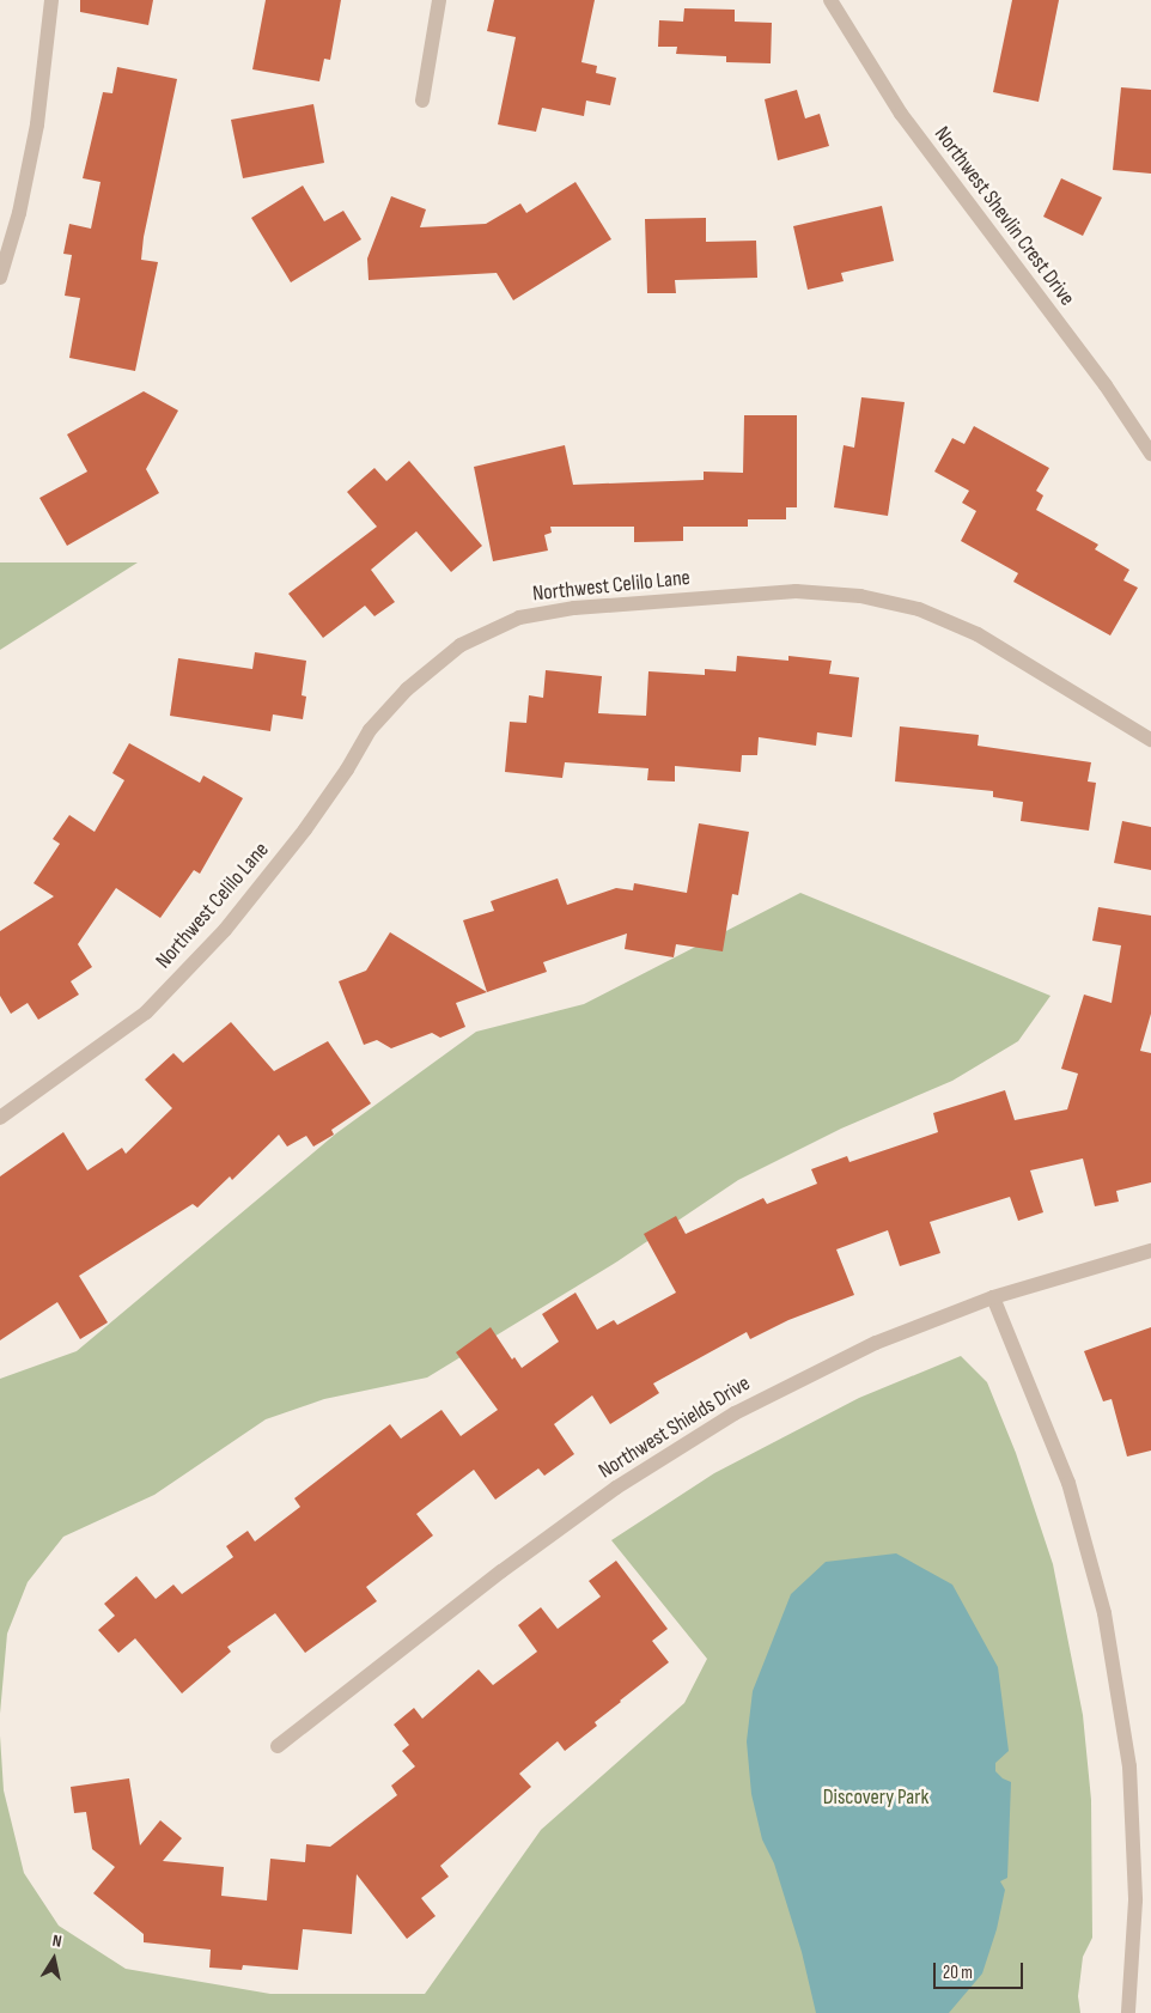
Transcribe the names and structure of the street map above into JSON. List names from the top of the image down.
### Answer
{
  "streets": {
    "street": ["Northwest Shevlin Crest Drive", "Northwest Celilo Lane", "Northwest Shields Drive"]
  },
  "parks": ["Discovery Park"],
  "scale_bar": "20 m",
  "north": "top"
}
